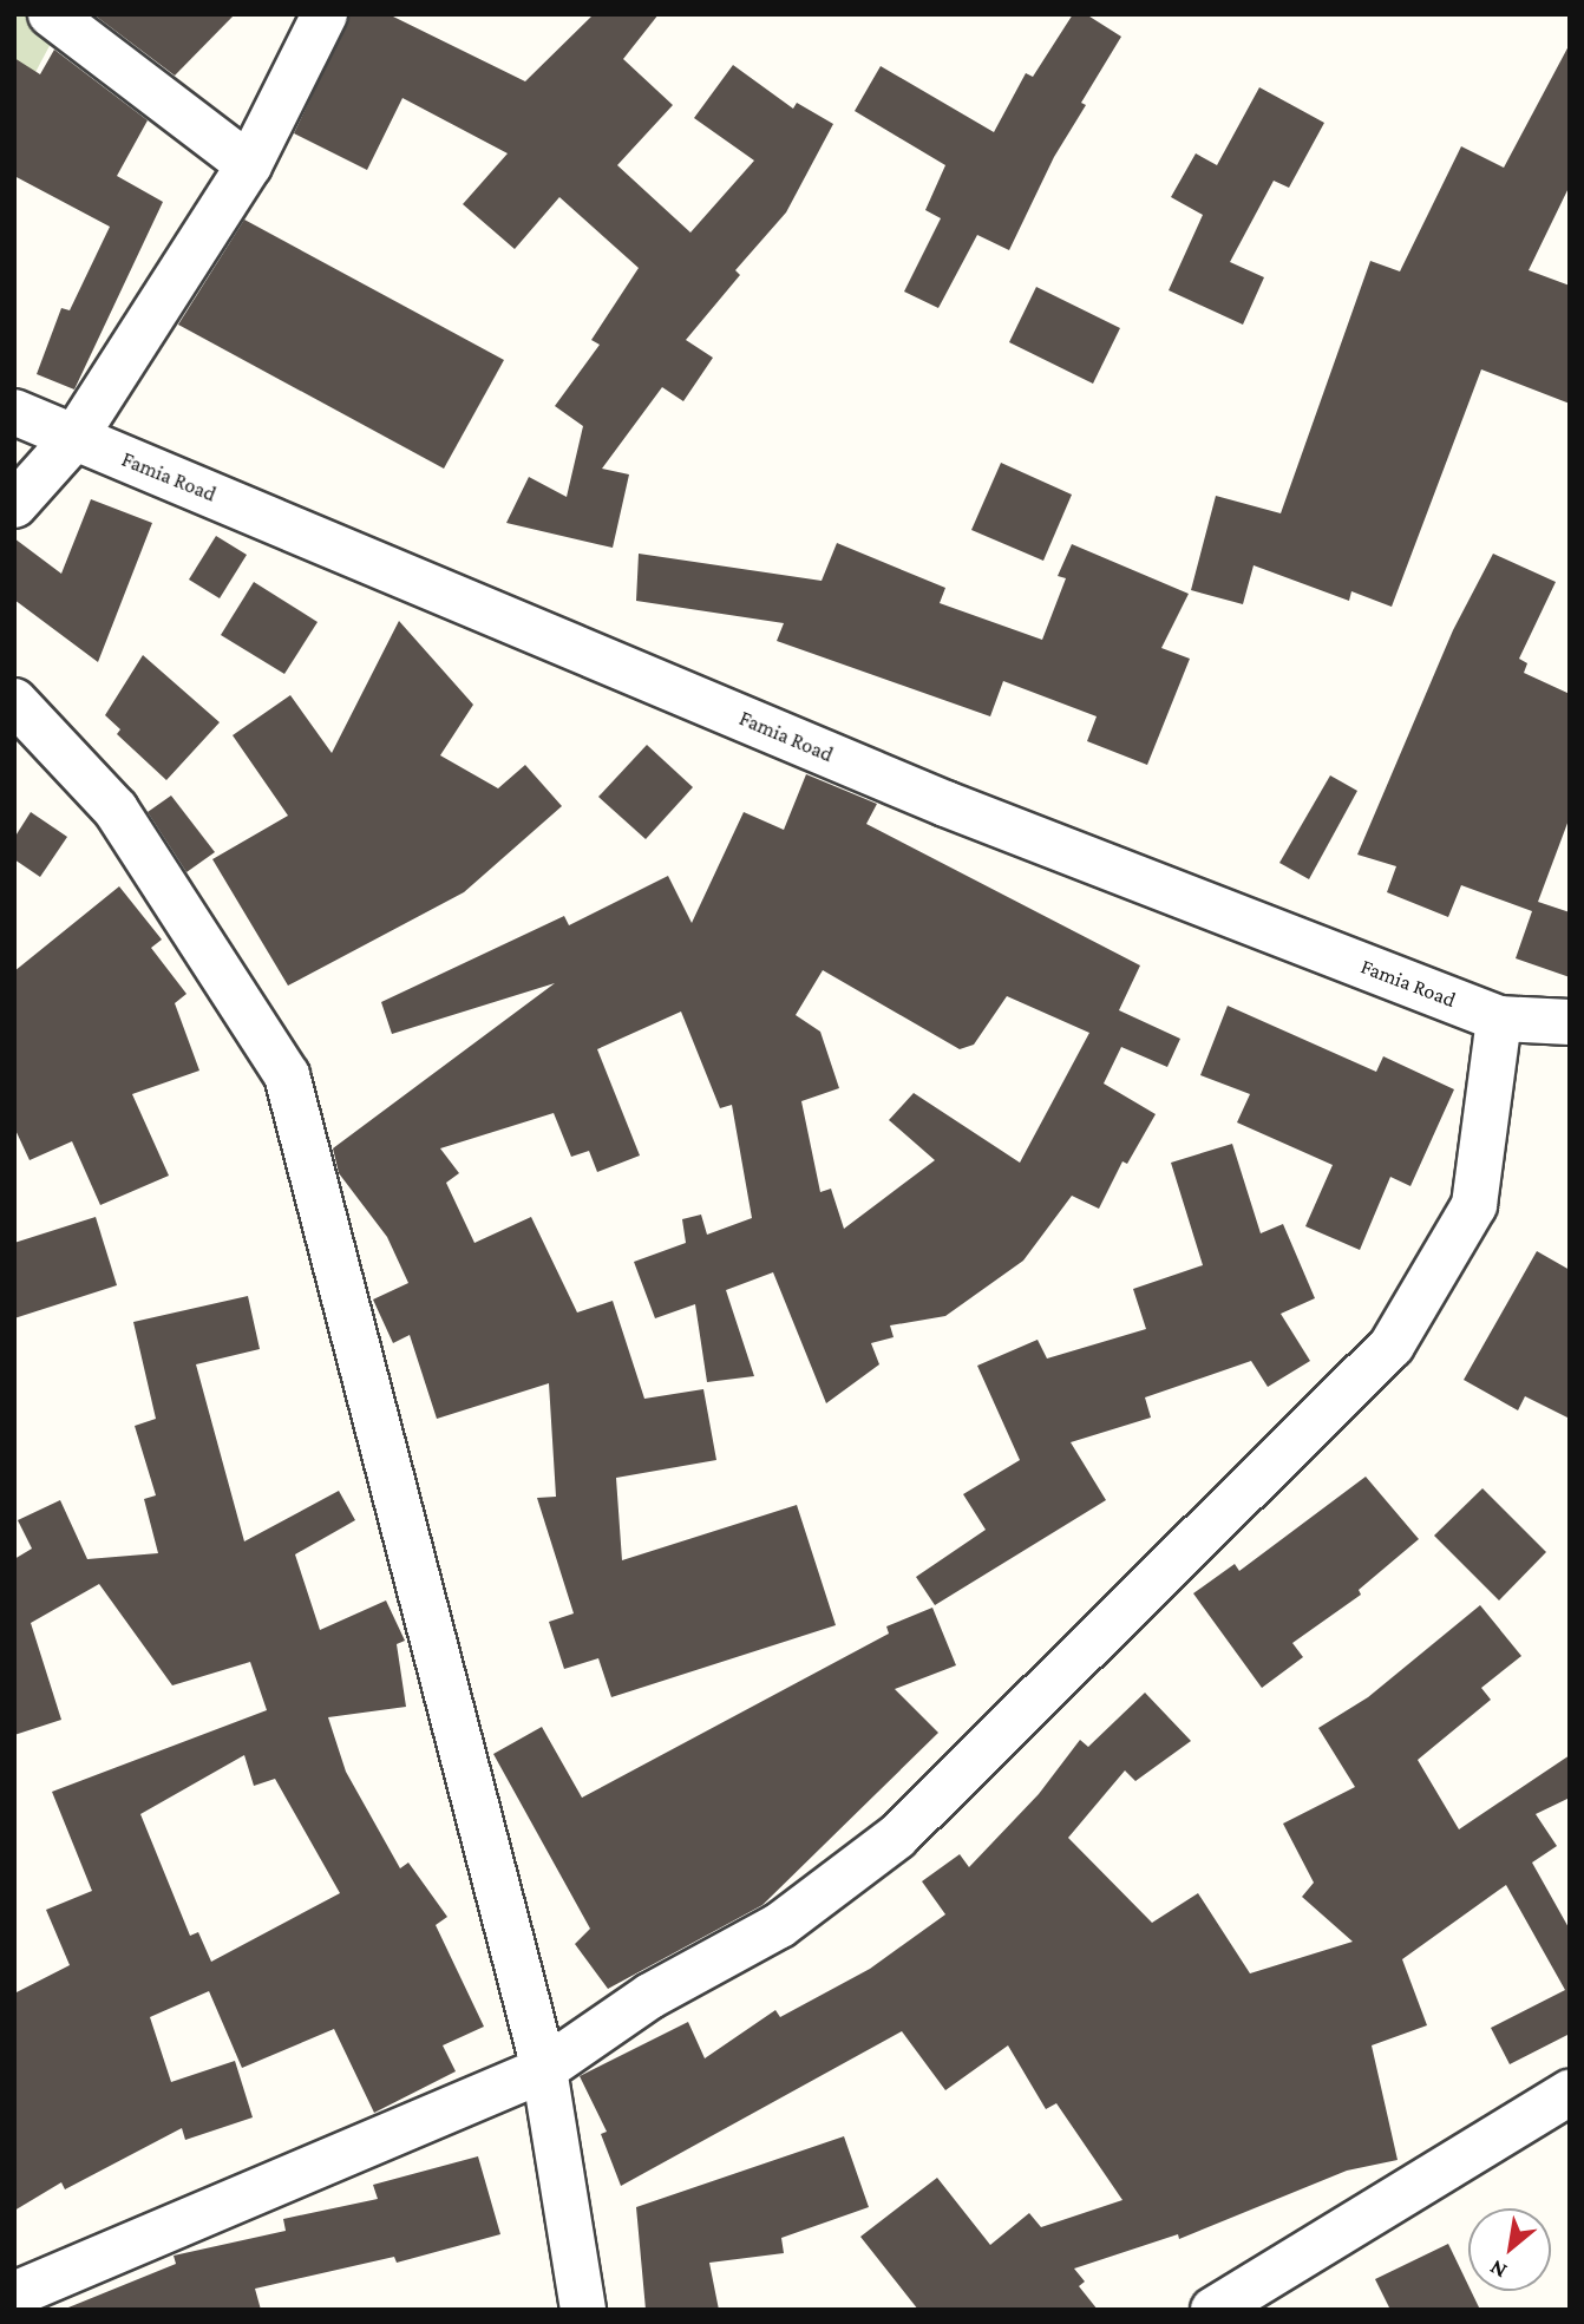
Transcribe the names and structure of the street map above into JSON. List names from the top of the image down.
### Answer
{
  "streets": {
    "street": ["Famia Road"]
  },
  "north": "bottom left"
}
